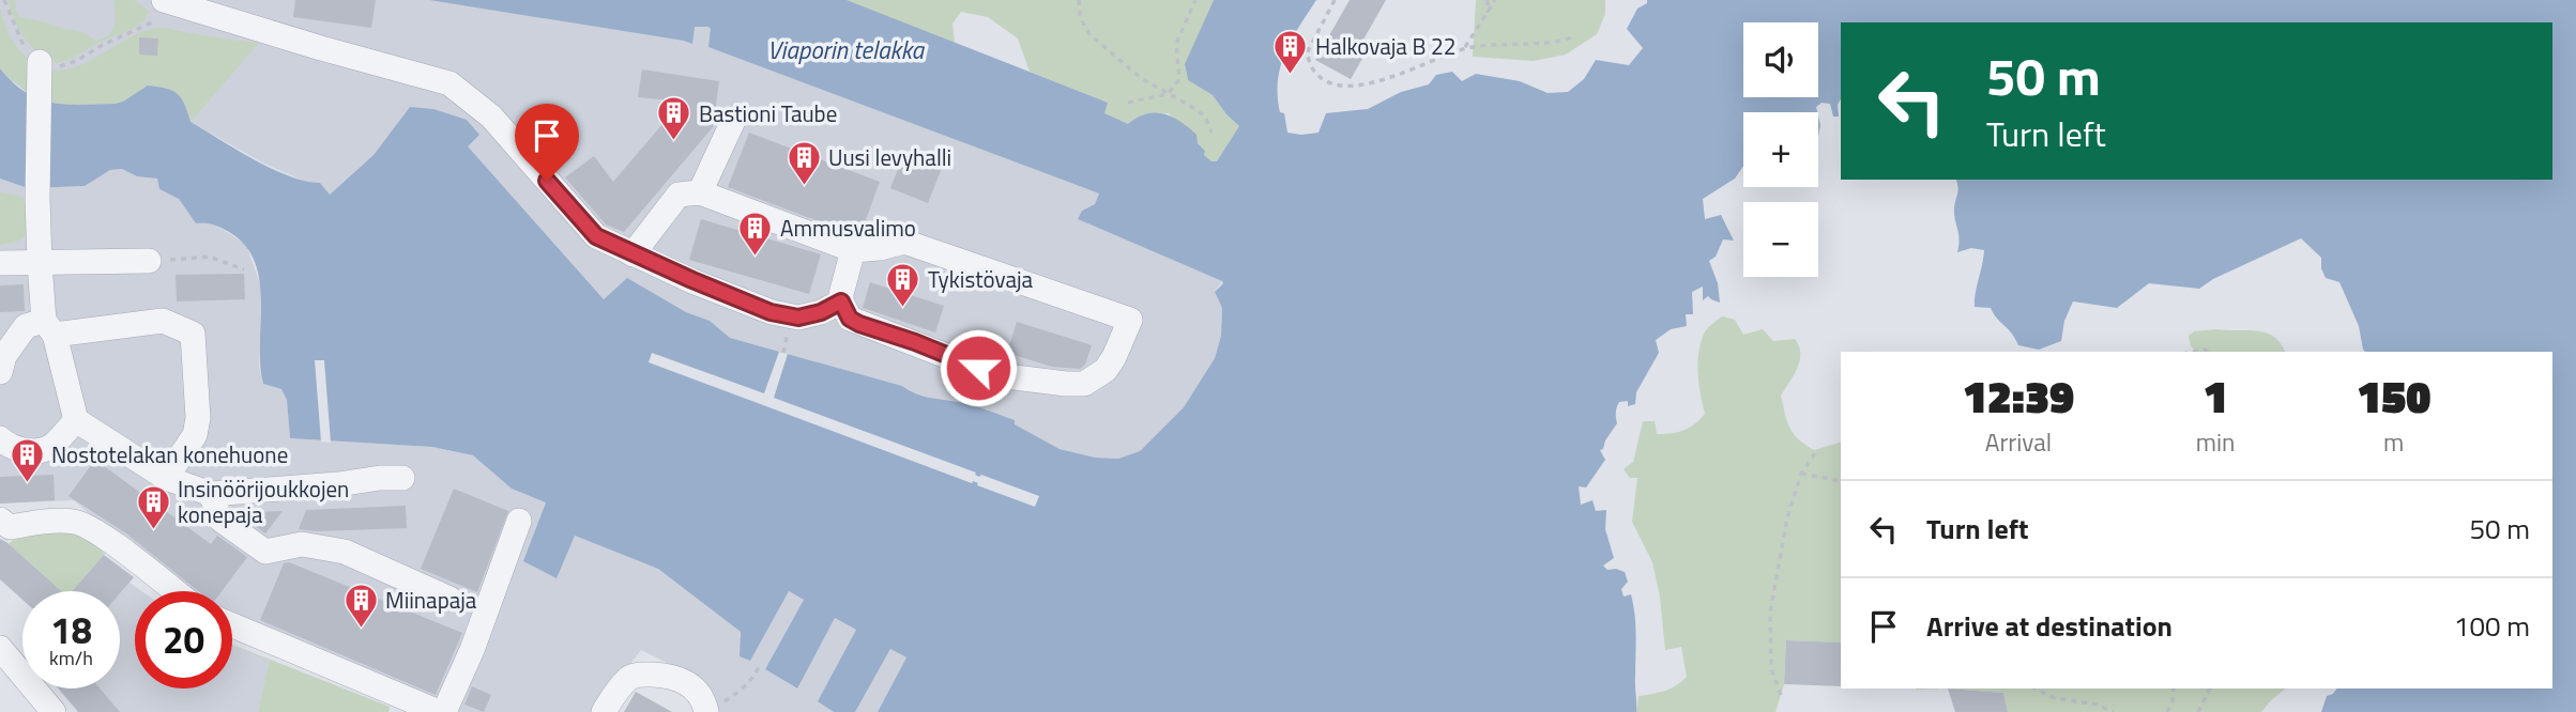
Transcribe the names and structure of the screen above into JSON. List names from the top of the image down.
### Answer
{
  "water": ["Viaporin telakka"],
  "places": {
    "building": [
      "Halkovaja B 22",
      "Bastioni Taube",
      "Uusi levyhalli",
      "Ammusvalimo",
      "Tykistövaja",
      "Nostotelakan konehuone",
      "Insinöörijoukkojen konepaja",
      "Miinapaja"
    ]
  },
  "page": {
    "map_buttons": ["+", "−"],
    "turn": ["50 m", "Turn left"],
    "eta": [
      "12:39",
      "Arrival",
      "1",
      "min",
      "150",
      "m"
    ],
    "list": [
      {
        "name": "Turn left",
        "value": "50 m"
      },
      {
        "name": "Arrive at destination",
        "value": "100 m"
      }
    ],
    "speed": "18 km/h",
    "limit": "20"
  }
}
